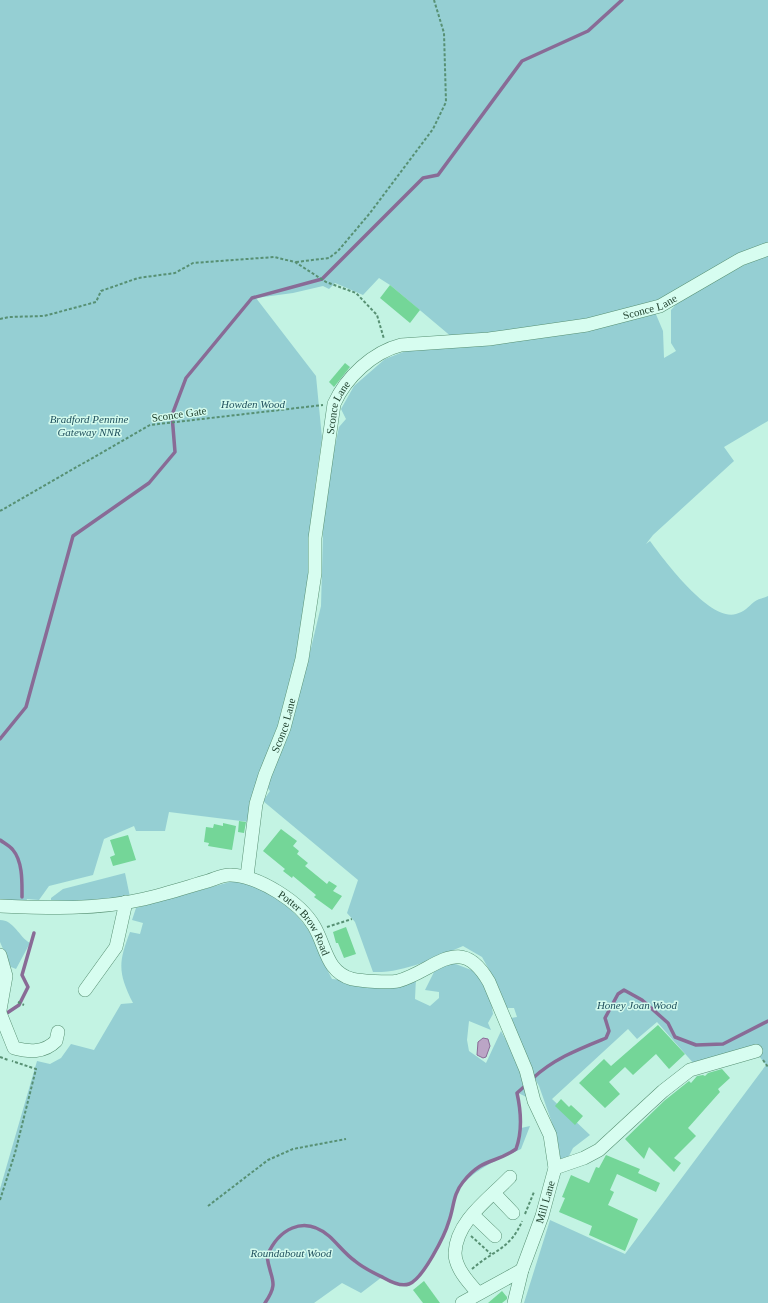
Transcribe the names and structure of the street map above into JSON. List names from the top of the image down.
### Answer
{
  "streets": {
    "street": ["Sconce Lane", "Potter Brow Road", "Mill Lane"],
    "path": ["Sconce Gate"]
  },
  "crossings": [
    ["Sconce Lane", "Sconce Gate"],
    ["Sconce Lane", "Potter Brow Road"],
    ["Potter Brow Road", "Mill Lane"]
  ],
  "parks": [
    "Howden Wood",
    "Bradford Pennine Gateway NNR",
    "Honey Joan Wood",
    "Roundabout Wood"
  ]
}
